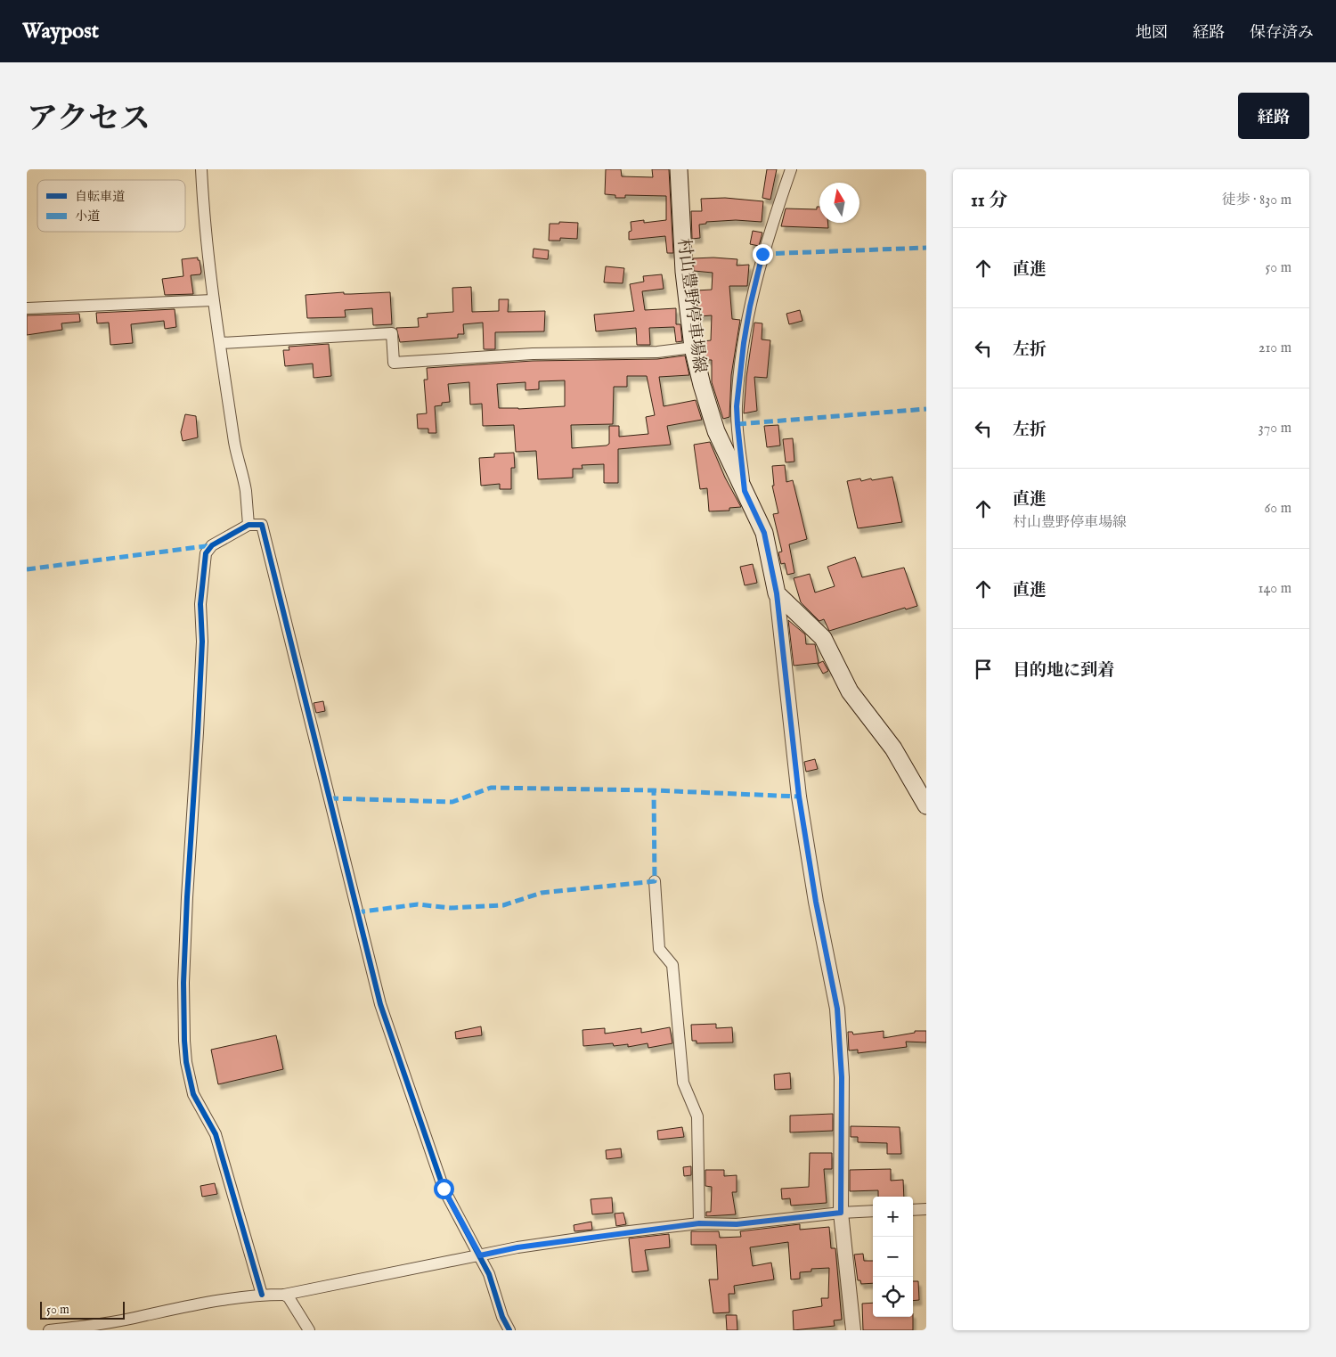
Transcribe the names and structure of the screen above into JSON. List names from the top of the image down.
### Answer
{
  "streets": {
    "main road": ["村山豊野停車場線"]
  },
  "legend": ["自転車道", "小道"],
  "scale_bar": "50 m",
  "north": "top",
  "page": {
    "header": "Waypost",
    "nav": ["地図", "経路", "保存済み"],
    "title": "アクセス",
    "buttons": "経路",
    "heading": ["11 分", "徒歩 · 830 m"],
    "list": [
      ["直進", "50 m"],
      ["左折", "210 m"],
      ["左折", "370 m"],
      ["直進", "村山豊野停車場線", "60 m"],
      ["直進", "140 m"],
      "目的地に到着"
    ],
    "map_buttons": ["+", "−"],
    "scale": "50 m"
  }
}
